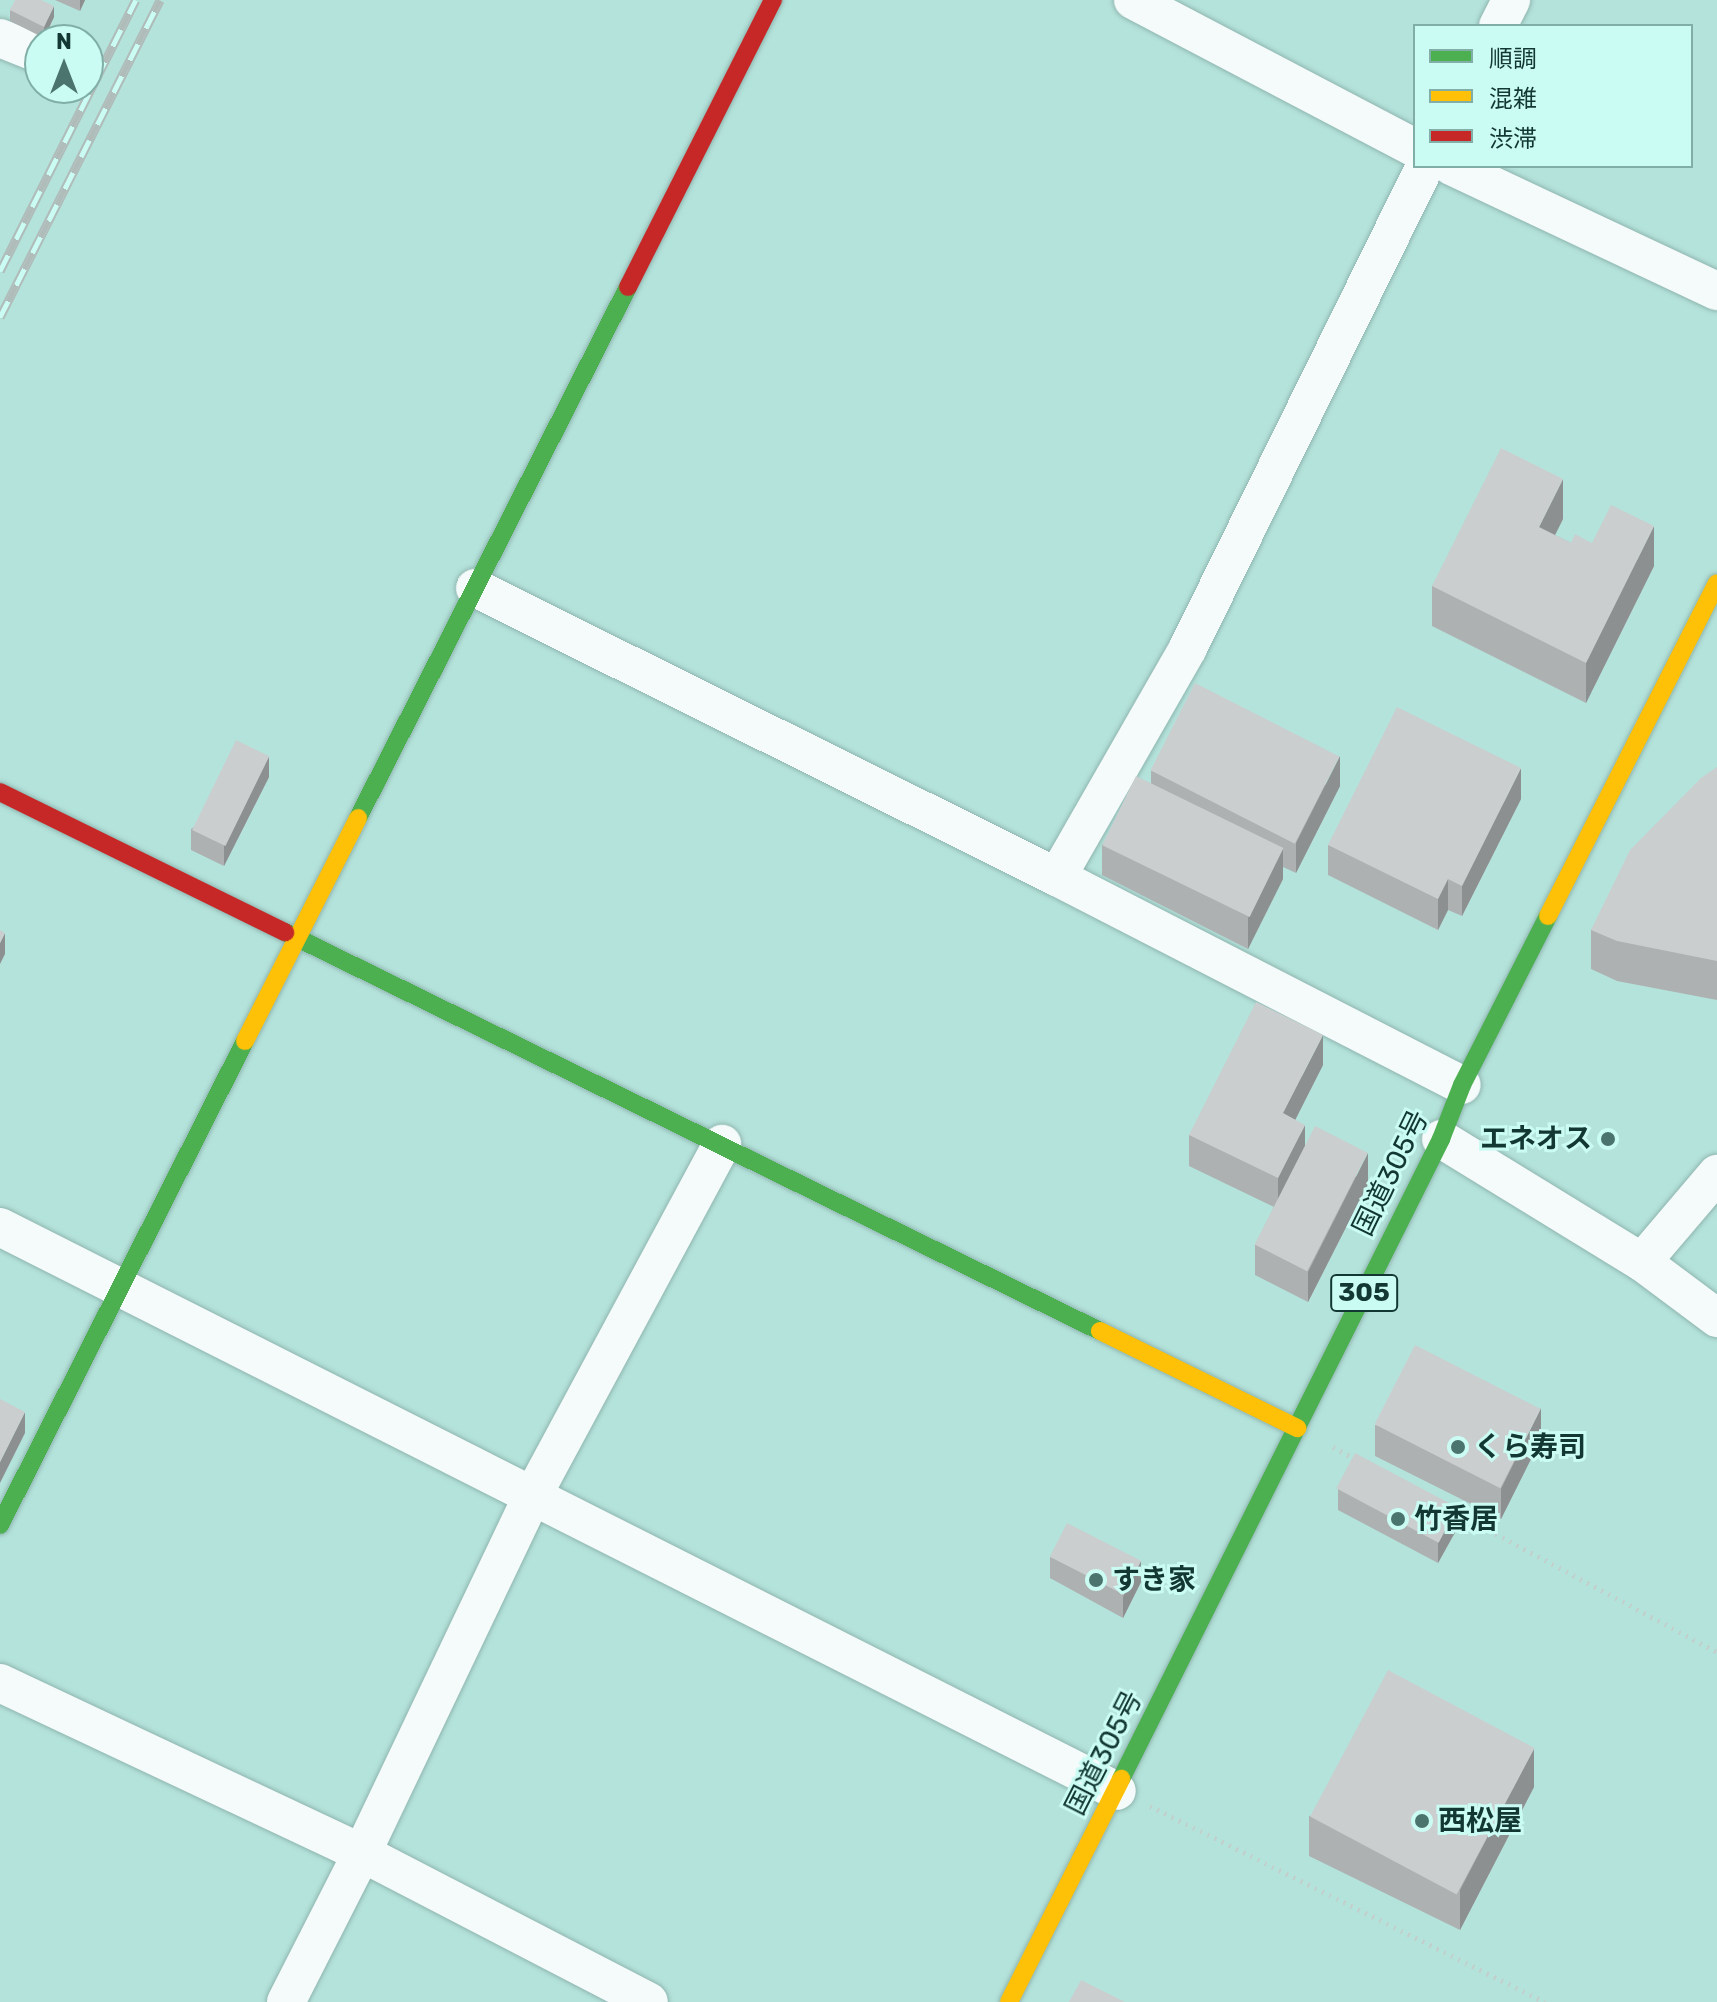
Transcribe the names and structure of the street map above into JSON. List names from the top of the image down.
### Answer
{
  "streets": {
    "main road": ["国道305号", "305"]
  },
  "places": [
    "エネオス",
    "くら寿司",
    "竹香居",
    "すき家",
    "西松屋"
  ],
  "legend": ["順調", "混雑", "渋滞"],
  "north": "top"
}
